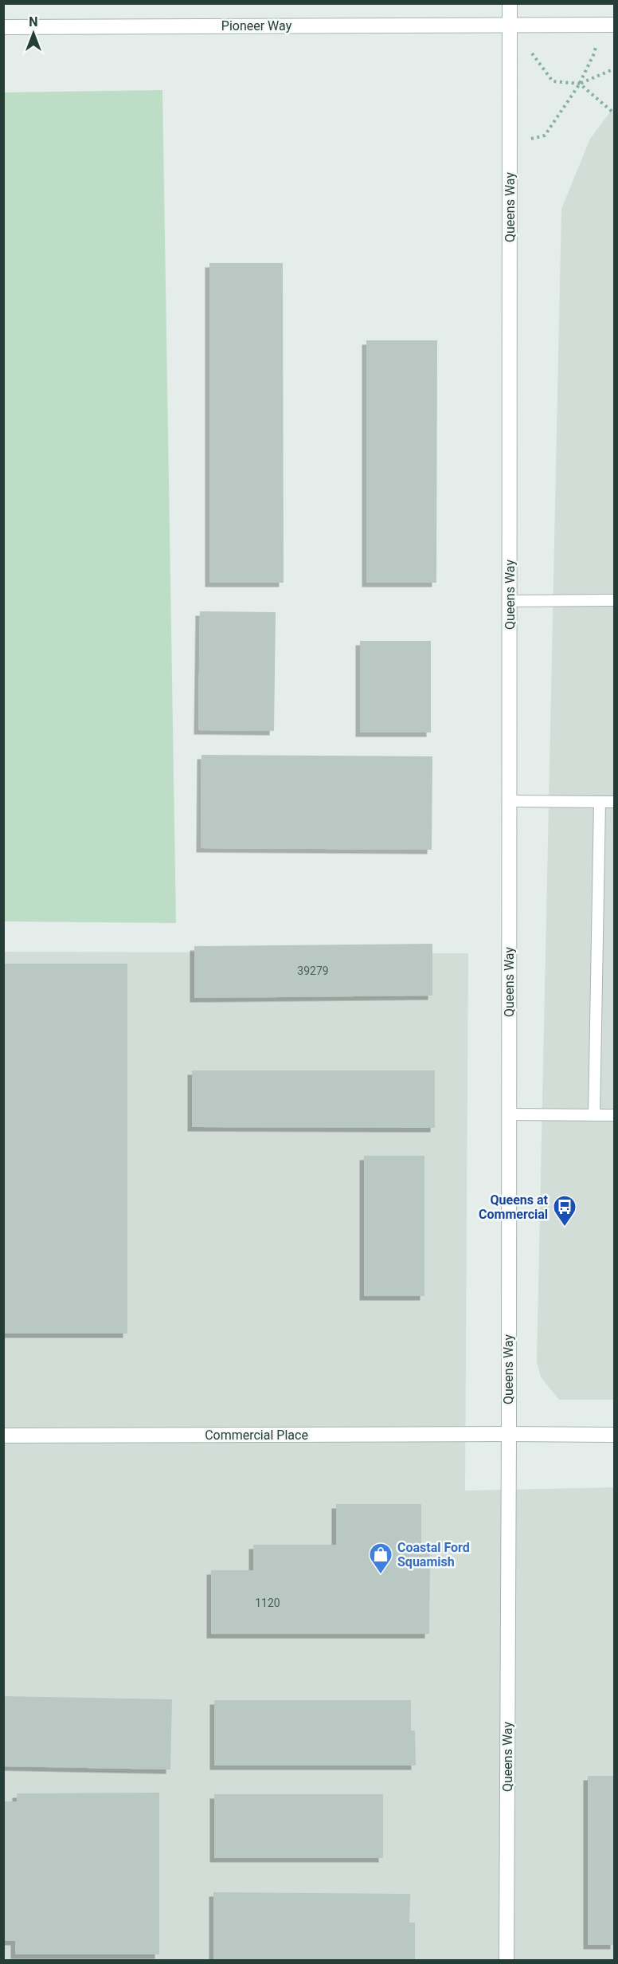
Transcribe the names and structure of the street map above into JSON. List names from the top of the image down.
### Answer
{
  "streets": {
    "street": ["Pioneer Way", "Queens Way", "Commercial Place"]
  },
  "crossings": [
    ["Pioneer Way", "Queens Way"],
    ["Queens Way", "Commercial Place"]
  ],
  "places": {
    "bus stop": ["Queens at Commercial"],
    "shop": ["Coastal Ford Squamish"]
  },
  "house_numbers": ["39279", "1120"],
  "north": "top"
}
